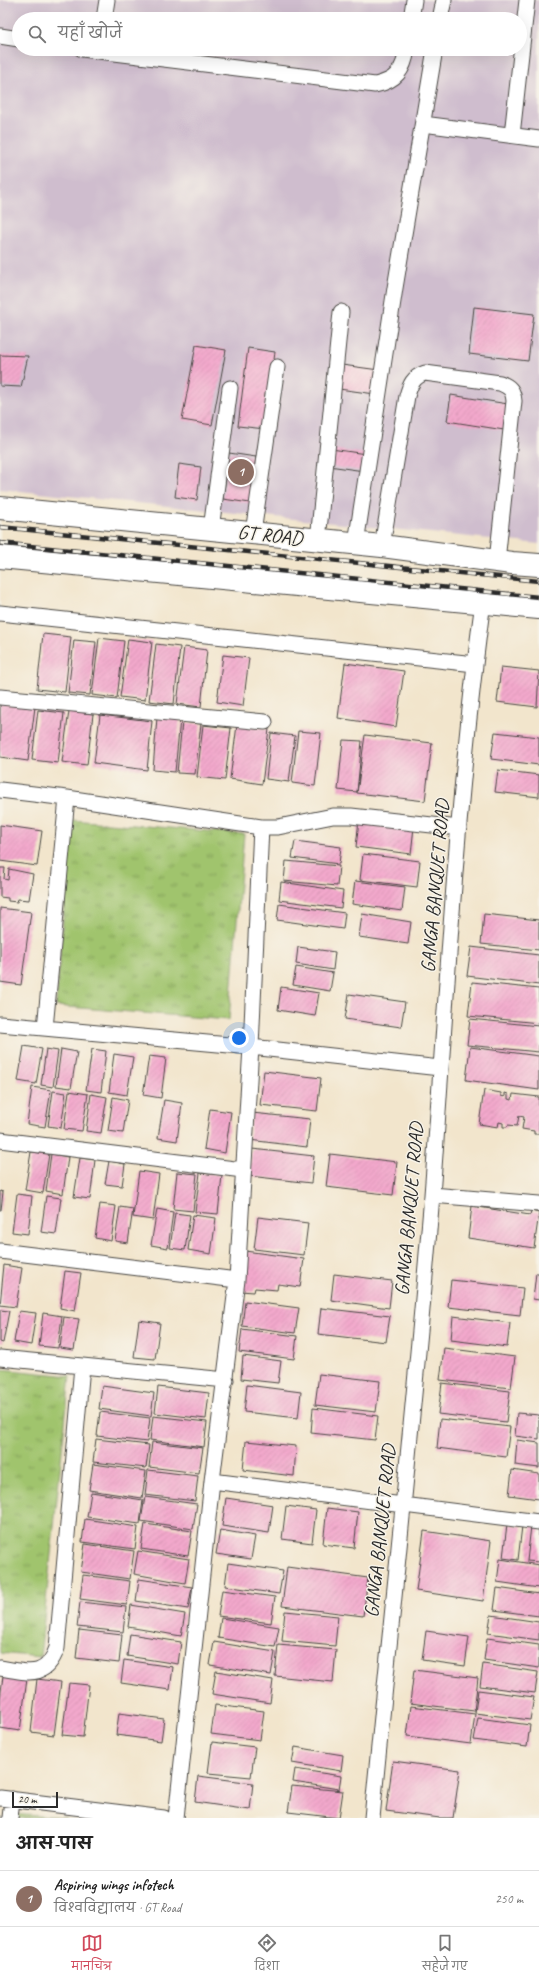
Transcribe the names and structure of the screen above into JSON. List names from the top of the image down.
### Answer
{
  "streets": {
    "highway": ["GT ROAD"],
    "street": ["GANGA BANQUET ROAD"]
  },
  "scale_bar": "20 m",
  "page": {
    "search": "यहाँ खोजें",
    "pins": "1",
    "scale": "20 m",
    "heading": "आस-पास",
    "list": [
      {
        "mark": "1",
        "name": "Aspiring wings infotech",
        "note": "विश्वविद्यालय · GT Road",
        "value": "250 m"
      }
    ],
    "nav": ["मानचित्र", "दिशा", "सहेजे गए"]
  }
}
